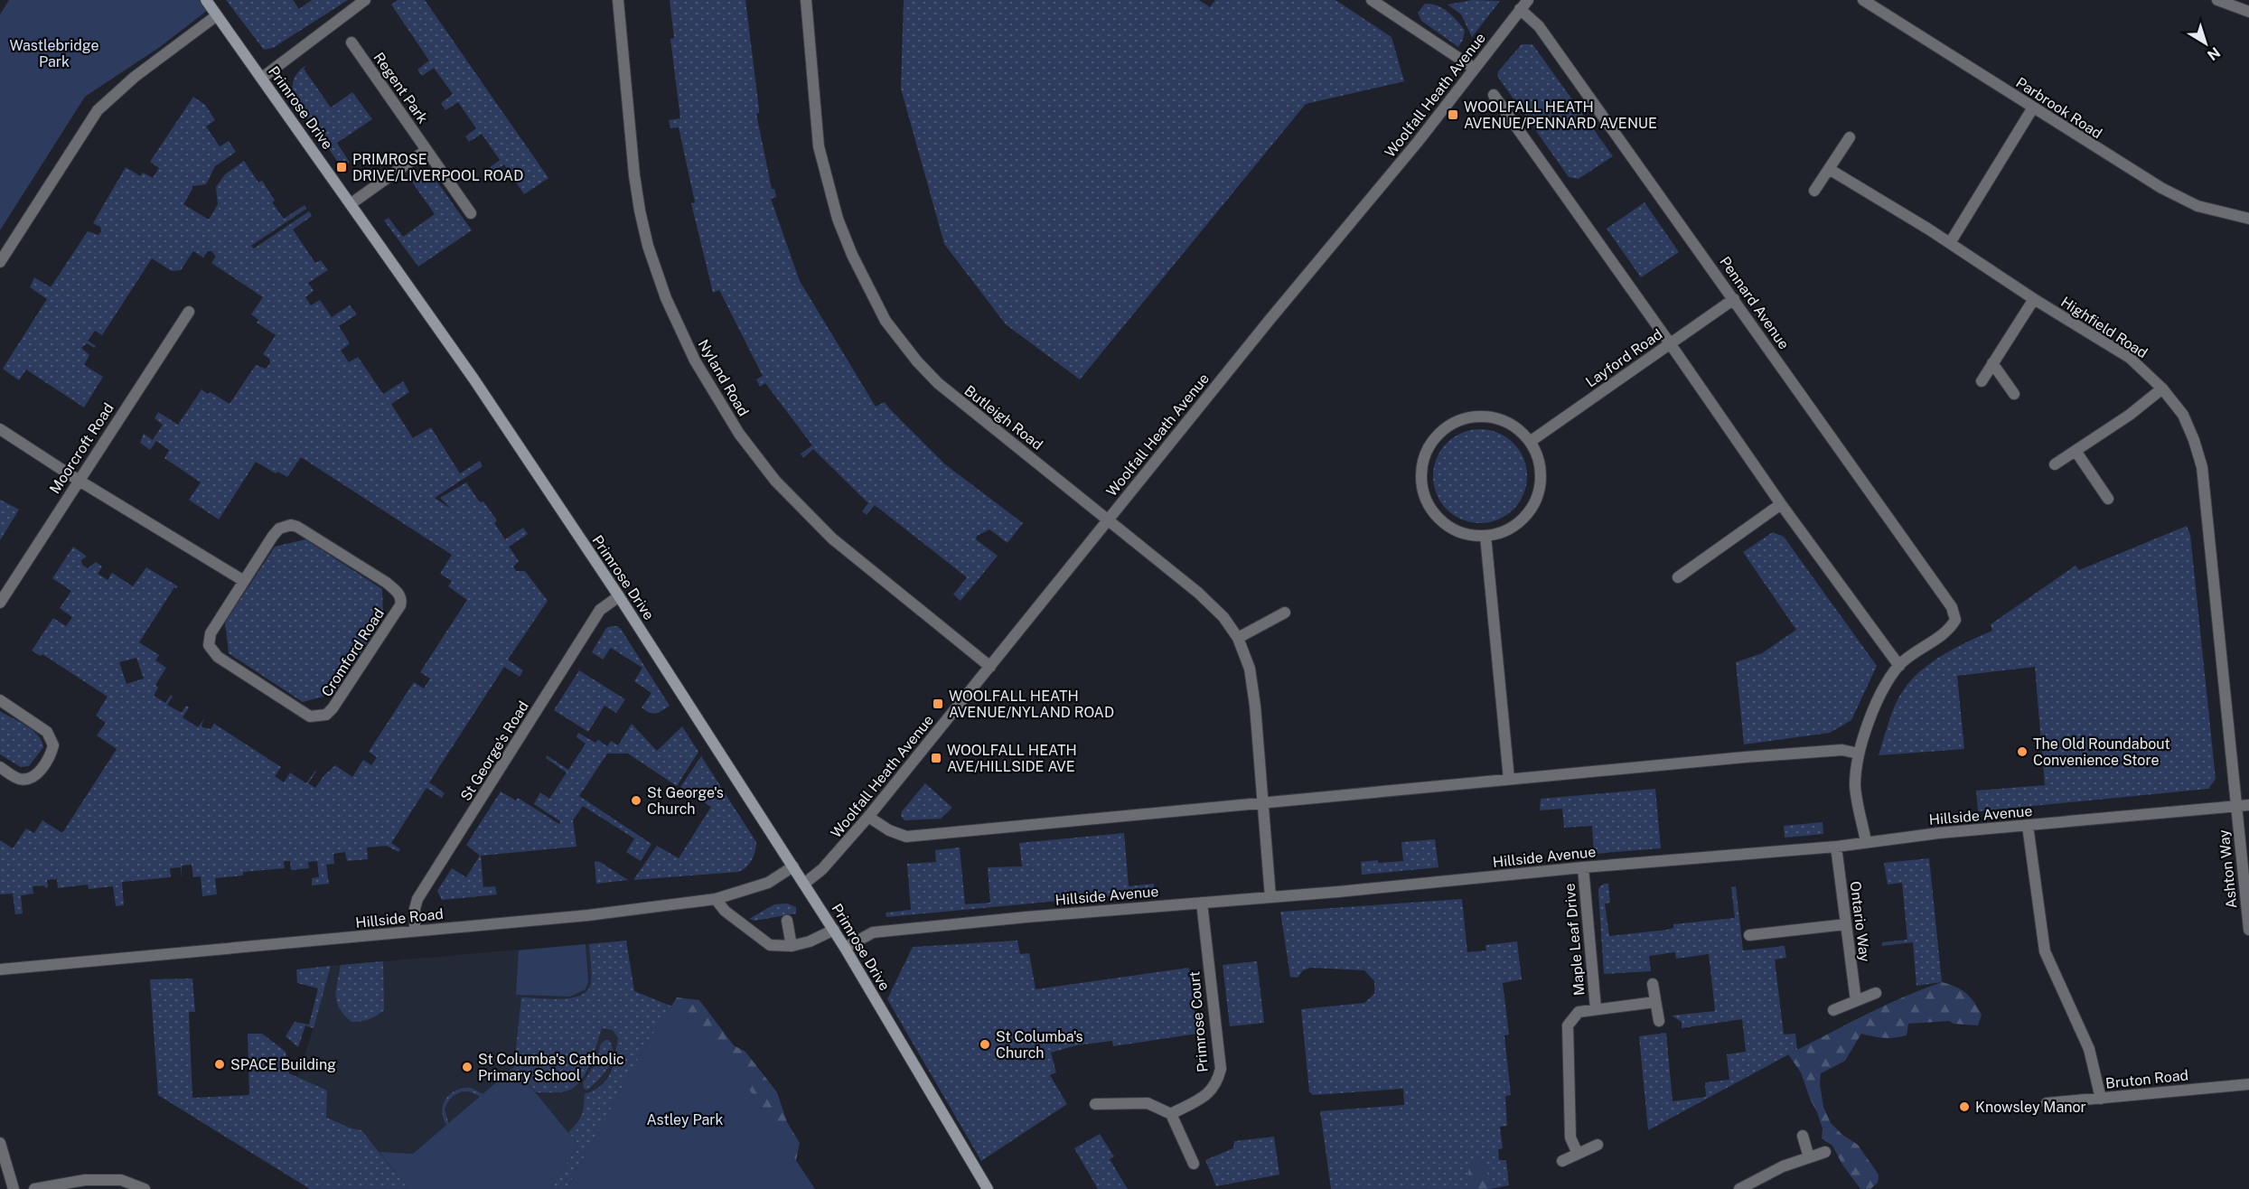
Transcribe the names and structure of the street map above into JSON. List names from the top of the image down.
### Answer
{
  "streets": {
    "street": [
      "Regent Park",
      "Woolfall Heath Avenue",
      "Primrose Drive",
      "Parbrook Road",
      "Pennard Avenue",
      "Highfield Road",
      "Layford Road",
      "Nyland Road",
      "Butleigh Road",
      "Moorcroft Road",
      "Cromford Road",
      "St George's Road",
      "Hillside Avenue",
      "Ashton Way",
      "Hillside Road",
      "Ontario Way",
      "Maple Leaf Drive",
      "Primrose Court",
      "Bruton Road"
    ]
  },
  "crossings": [
    ["Woolfall Heath Avenue", "Primrose Drive"],
    ["Woolfall Heath Avenue", "Pennard Avenue"],
    ["Woolfall Heath Avenue", "Nyland Road"],
    ["Woolfall Heath Avenue", "Butleigh Road"],
    ["Primrose Drive", "St George's Road"],
    ["Primrose Drive", "Hillside Avenue"],
    ["Primrose Drive", "Hillside Road"],
    ["Pennard Avenue", "Layford Road"],
    ["Highfield Road", "Hillside Avenue"],
    ["Highfield Road", "Ashton Way"],
    ["Butleigh Road", "Hillside Avenue"],
    ["St George's Road", "Hillside Road"],
    ["Hillside Avenue", "Ashton Way"],
    ["Hillside Avenue", "Ontario Way"],
    ["Hillside Avenue", "Maple Leaf Drive"],
    ["Hillside Avenue", "Primrose Court"]
  ],
  "parks": ["Wastlebridge Park", "Astley Park"],
  "places": {
    "transit": [
      "WOOLFALL HEATH AVENUE/PENNARD AVENUE",
      "PRIMROSE DRIVE/LIVERPOOL ROAD",
      "WOOLFALL HEATH AVENUE/NYLAND ROAD",
      "WOOLFALL HEATH AVE/HILLSIDE AVE"
    ],
    "other": [
      "The Old Roundabout Convenience Store",
      "St George's Church",
      "St Columba's Church",
      "SPACE Building",
      "St Columba's Catholic Primary School",
      "Knowsley Manor"
    ]
  },
  "north": "bottom right"
}
